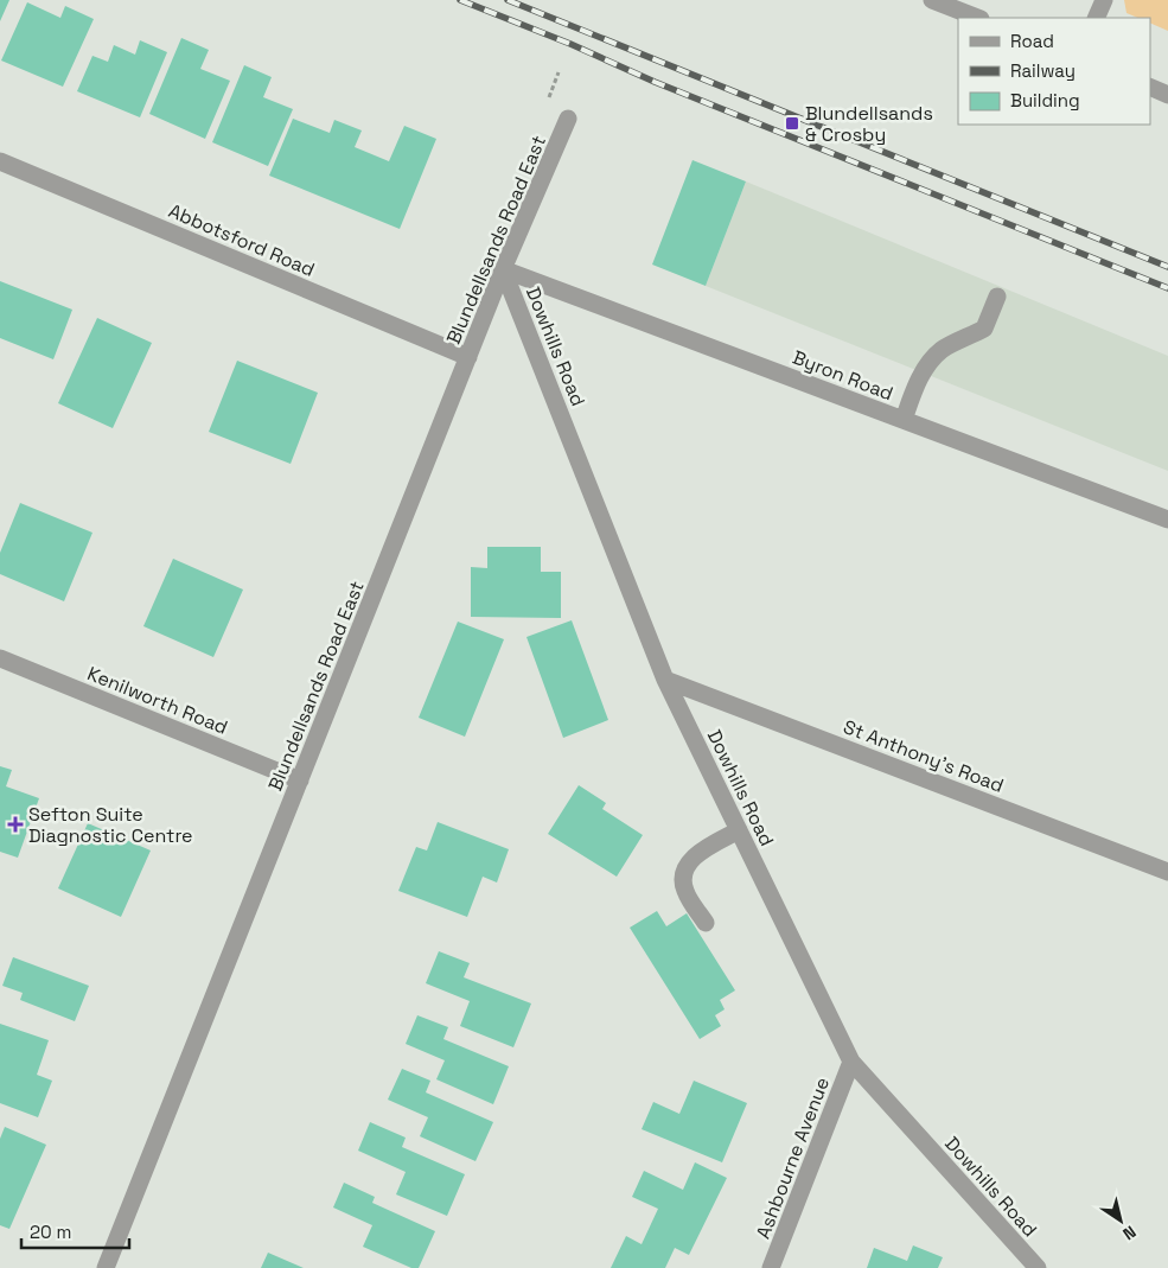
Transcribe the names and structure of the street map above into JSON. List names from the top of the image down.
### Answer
{
  "streets": {
    "street": [
      "Abbotsford Road",
      "Blundellsands Road East",
      "Dowhills Road",
      "Byron Road",
      "Kenilworth Road",
      "St Anthony's Road",
      "Ashbourne Avenue"
    ]
  },
  "crossings": [
    ["Abbotsford Road", "Blundellsands Road East"],
    ["Blundellsands Road East", "Dowhills Road"],
    ["Blundellsands Road East", "Byron Road"],
    ["Blundellsands Road East", "Kenilworth Road"],
    ["Dowhills Road", "Byron Road"],
    ["Dowhills Road", "St Anthony's Road"],
    ["Dowhills Road", "Ashbourne Avenue"]
  ],
  "places": {
    "transit": ["Blundellsands & Crosby"],
    "health": ["Sefton Suite Diagnostic Centre"]
  },
  "legend": ["Road", "Railway", "Building"],
  "scale_bar": "20 m",
  "north": "bottom right"
}
